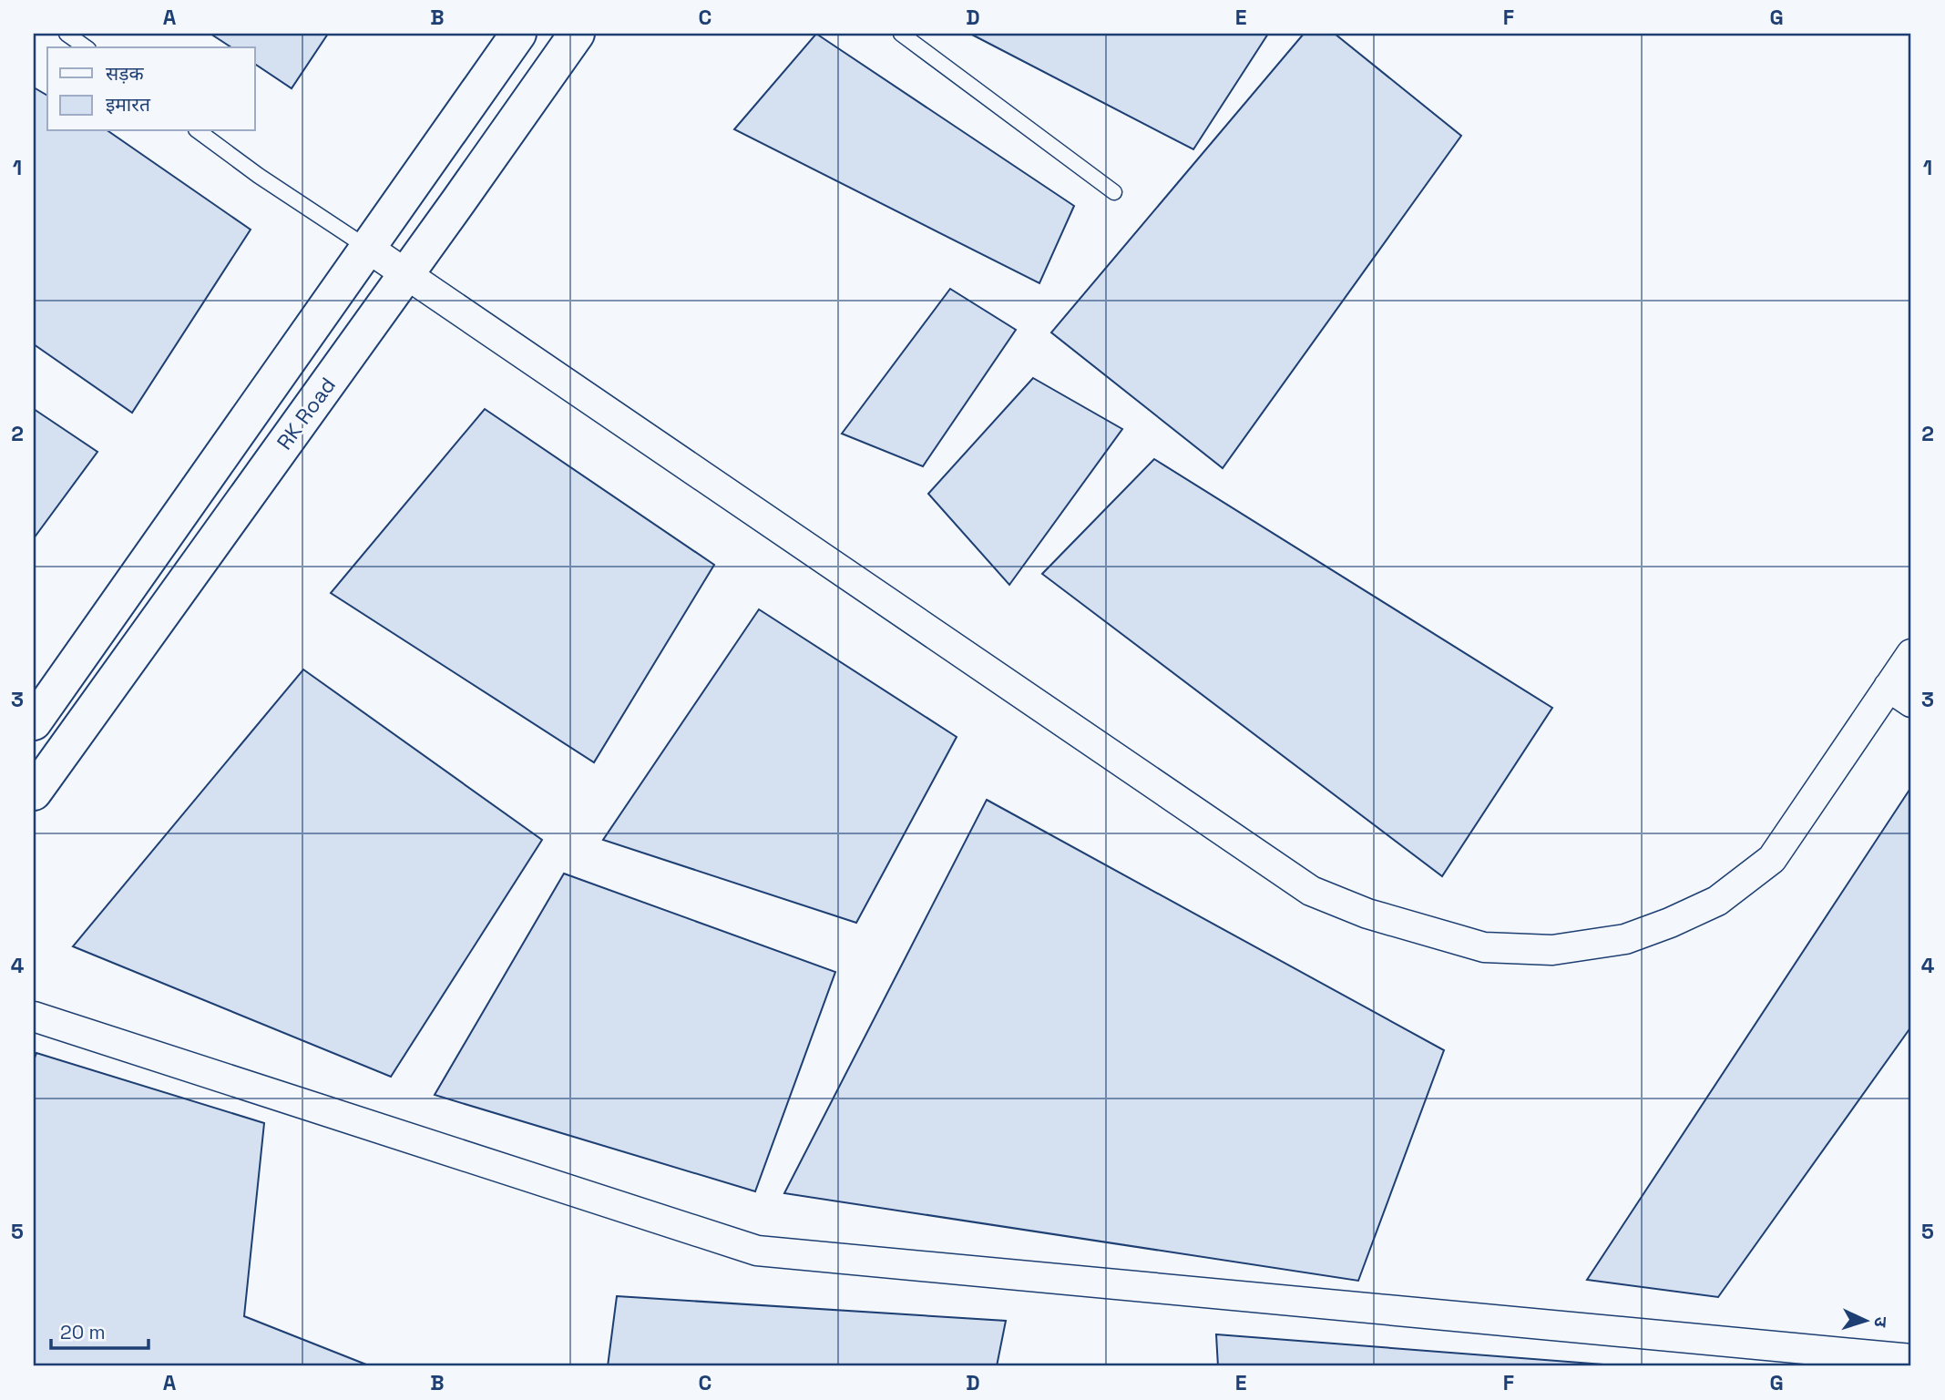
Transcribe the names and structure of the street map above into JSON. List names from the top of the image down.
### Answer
{
  "streets": {
    "street": ["RK Road"]
  },
  "legend": ["सड़क", "इमारत"],
  "scale_bar": "20 m",
  "north": "right",
  "grid": {
    "columns": [
      "A",
      "B",
      "C",
      "D",
      "E",
      "F",
      "G"
    ],
    "rows": [
      "1",
      "2",
      "3",
      "4",
      "5"
    ]
  }
}
